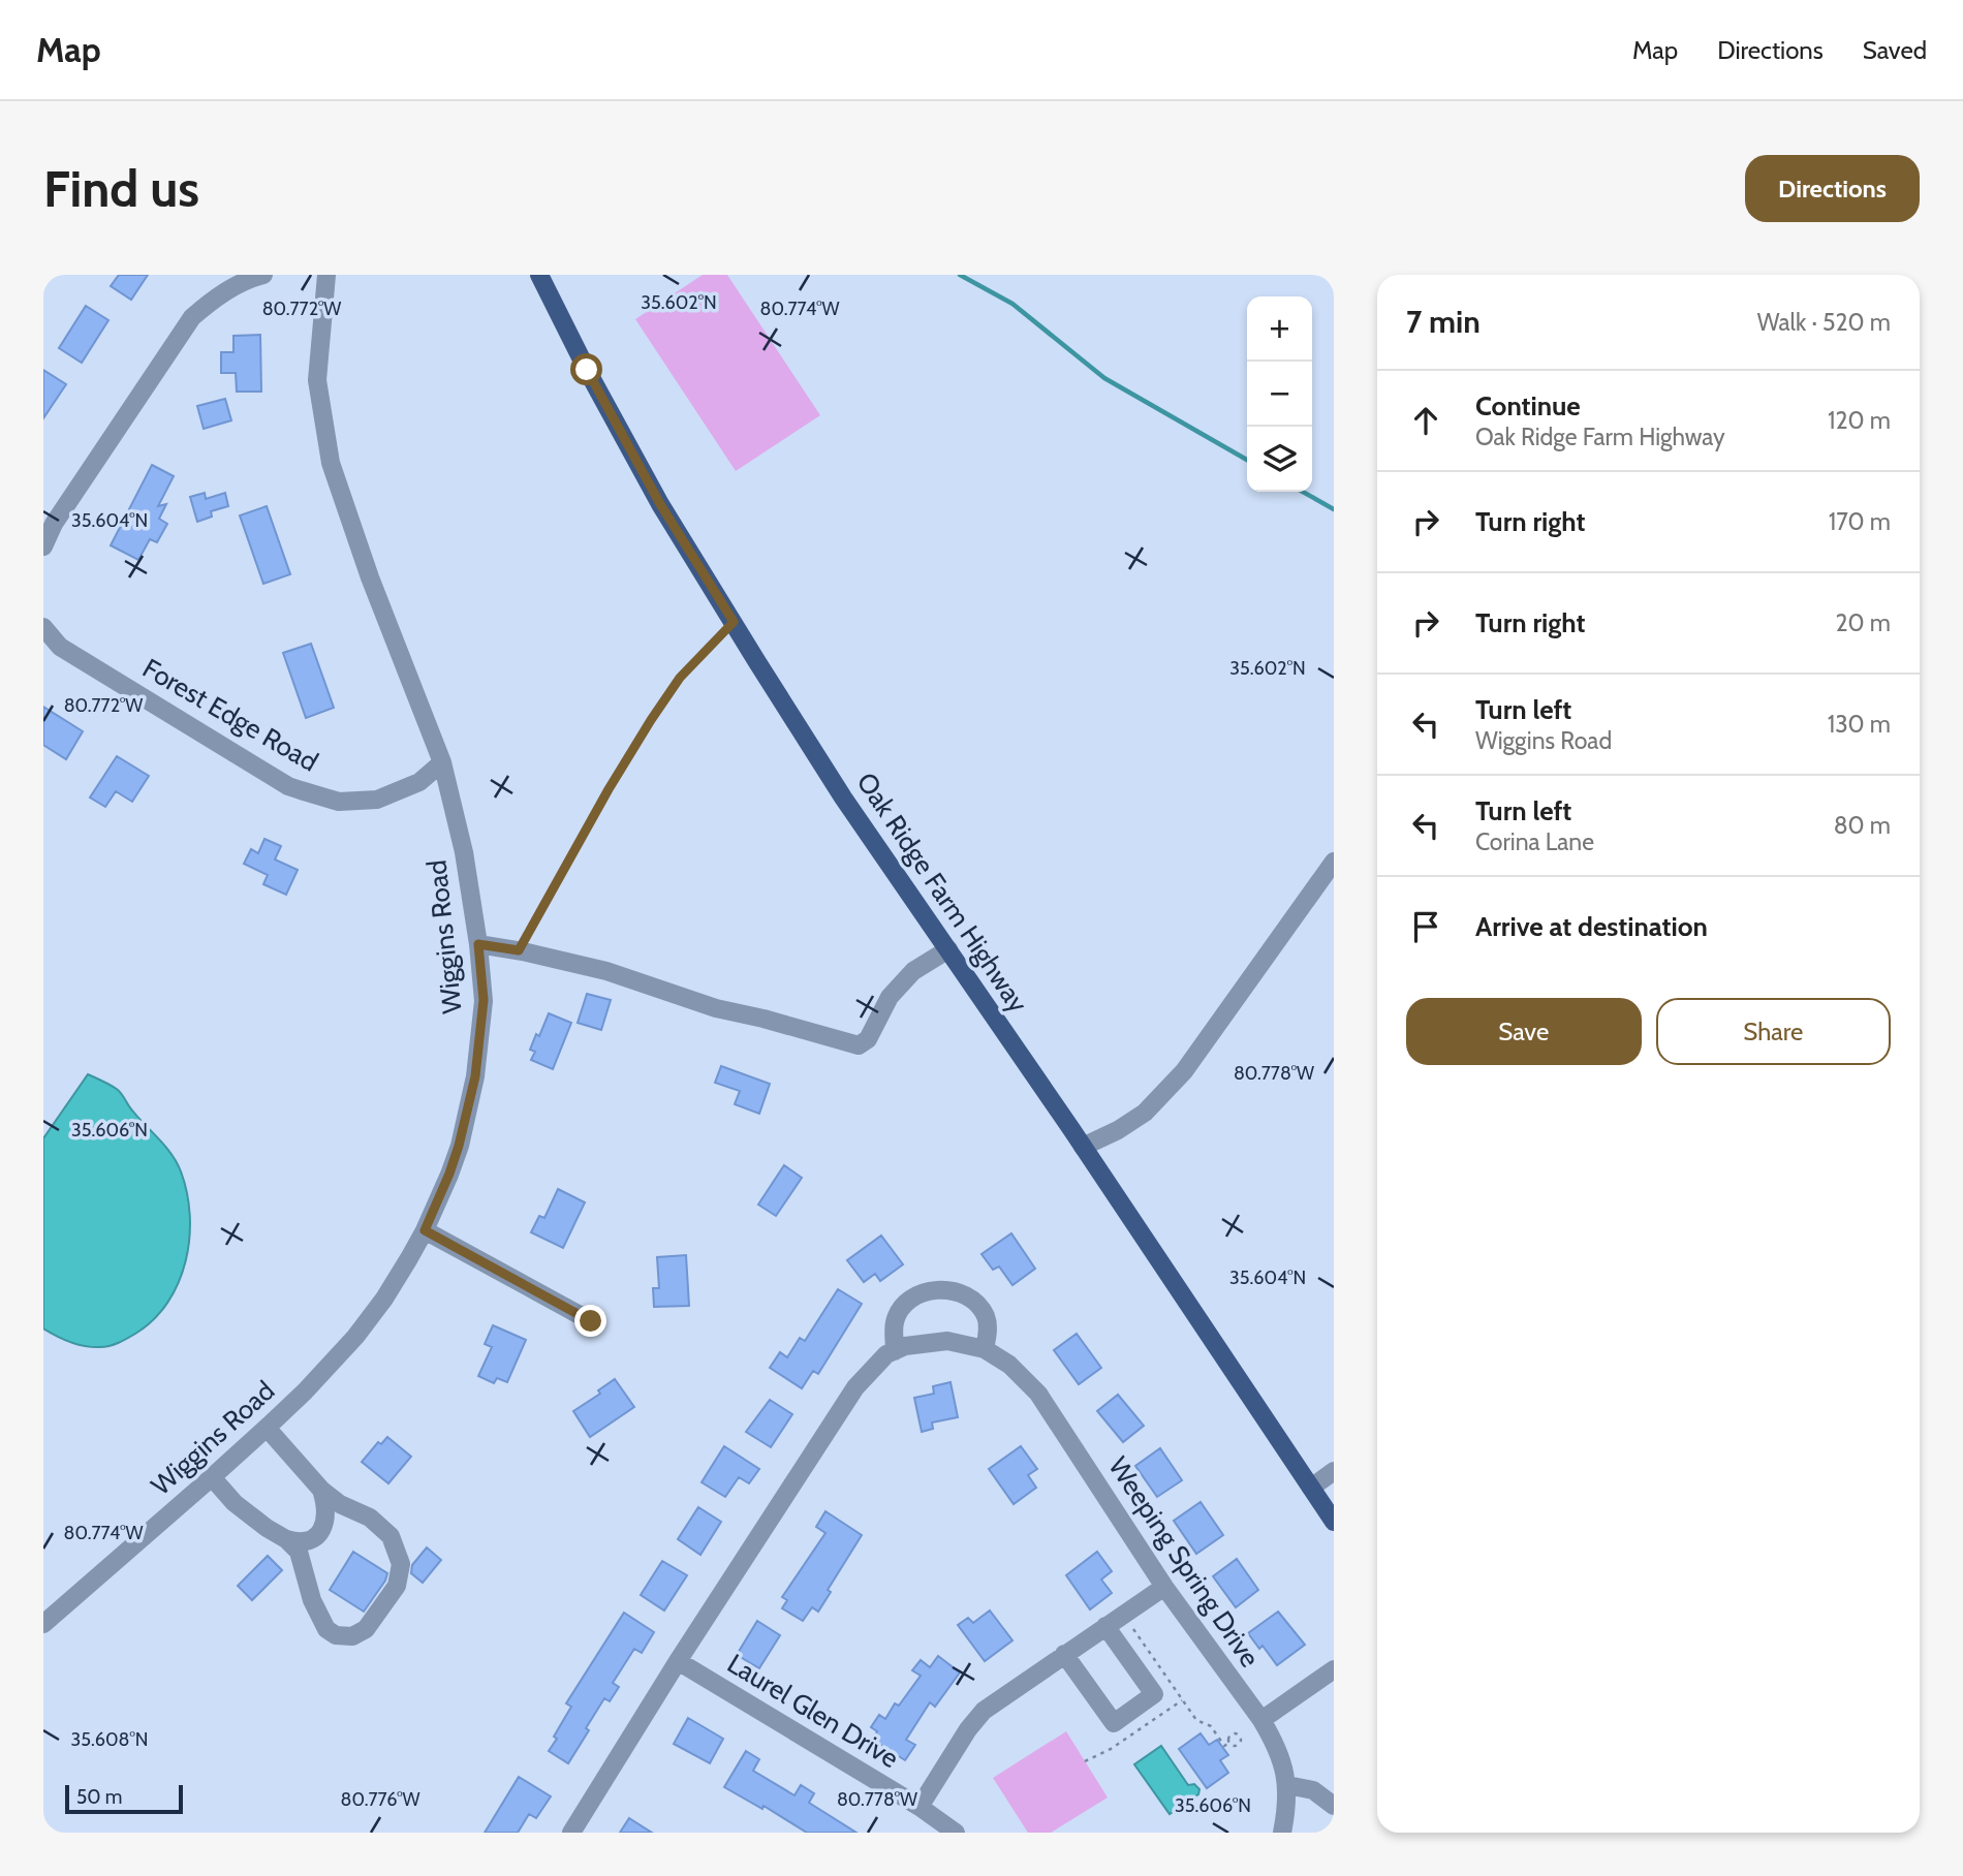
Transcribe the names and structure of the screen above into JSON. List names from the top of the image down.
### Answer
{
  "streets": {
    "main road": ["Oak Ridge Farm Highway"],
    "street": [
      "Forest Edge Road",
      "Wiggins Road",
      "Weeping Spring Drive",
      "Laurel Glen Drive"
    ]
  },
  "crossings": [
    ["Forest Edge Road", "Wiggins Road"],
    ["Weeping Spring Drive", "Laurel Glen Drive"]
  ],
  "scale_bar": "50 m",
  "page": {
    "header": "Map",
    "nav": ["Map", "Directions", "Saved"],
    "buttons": [
      "Directions",
      ["Save", "Share"]
    ],
    "title": "Find us",
    "heading": ["7 min", "Walk · 520 m"],
    "map_buttons": ["+", "−"],
    "list": [
      ["Continue", "Oak Ridge Farm Highway", "120 m"],
      ["Turn right", "170 m"],
      ["Turn right", "20 m"],
      ["Turn left", "Wiggins Road", "130 m"],
      ["Turn left", "Corina Lane", "80 m"],
      "Arrive at destination"
    ],
    "scale": "50 m"
  },
  "coordinates": [
    "35.602°N",
    "80.772°W",
    "80.774°W",
    "35.604°N",
    "80.778°W",
    "35.606°N",
    "35.608°N",
    "80.776°W"
  ]
}
